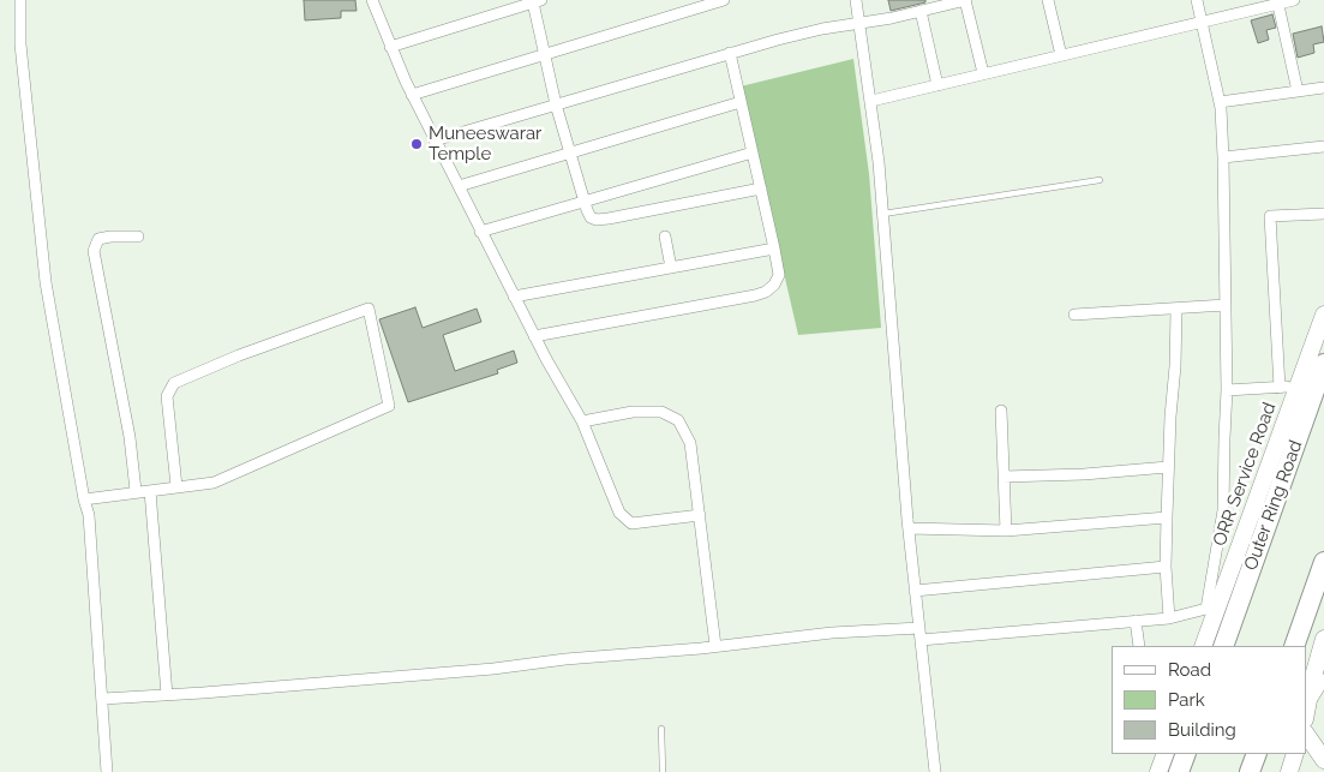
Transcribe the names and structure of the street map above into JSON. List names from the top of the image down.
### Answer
{
  "streets": {
    "highway": ["Outer Ring Road"],
    "main road": ["ORR Service Road"]
  },
  "places": ["Muneeswarar Temple"],
  "legend": ["Road", "Park", "Building"]
}
